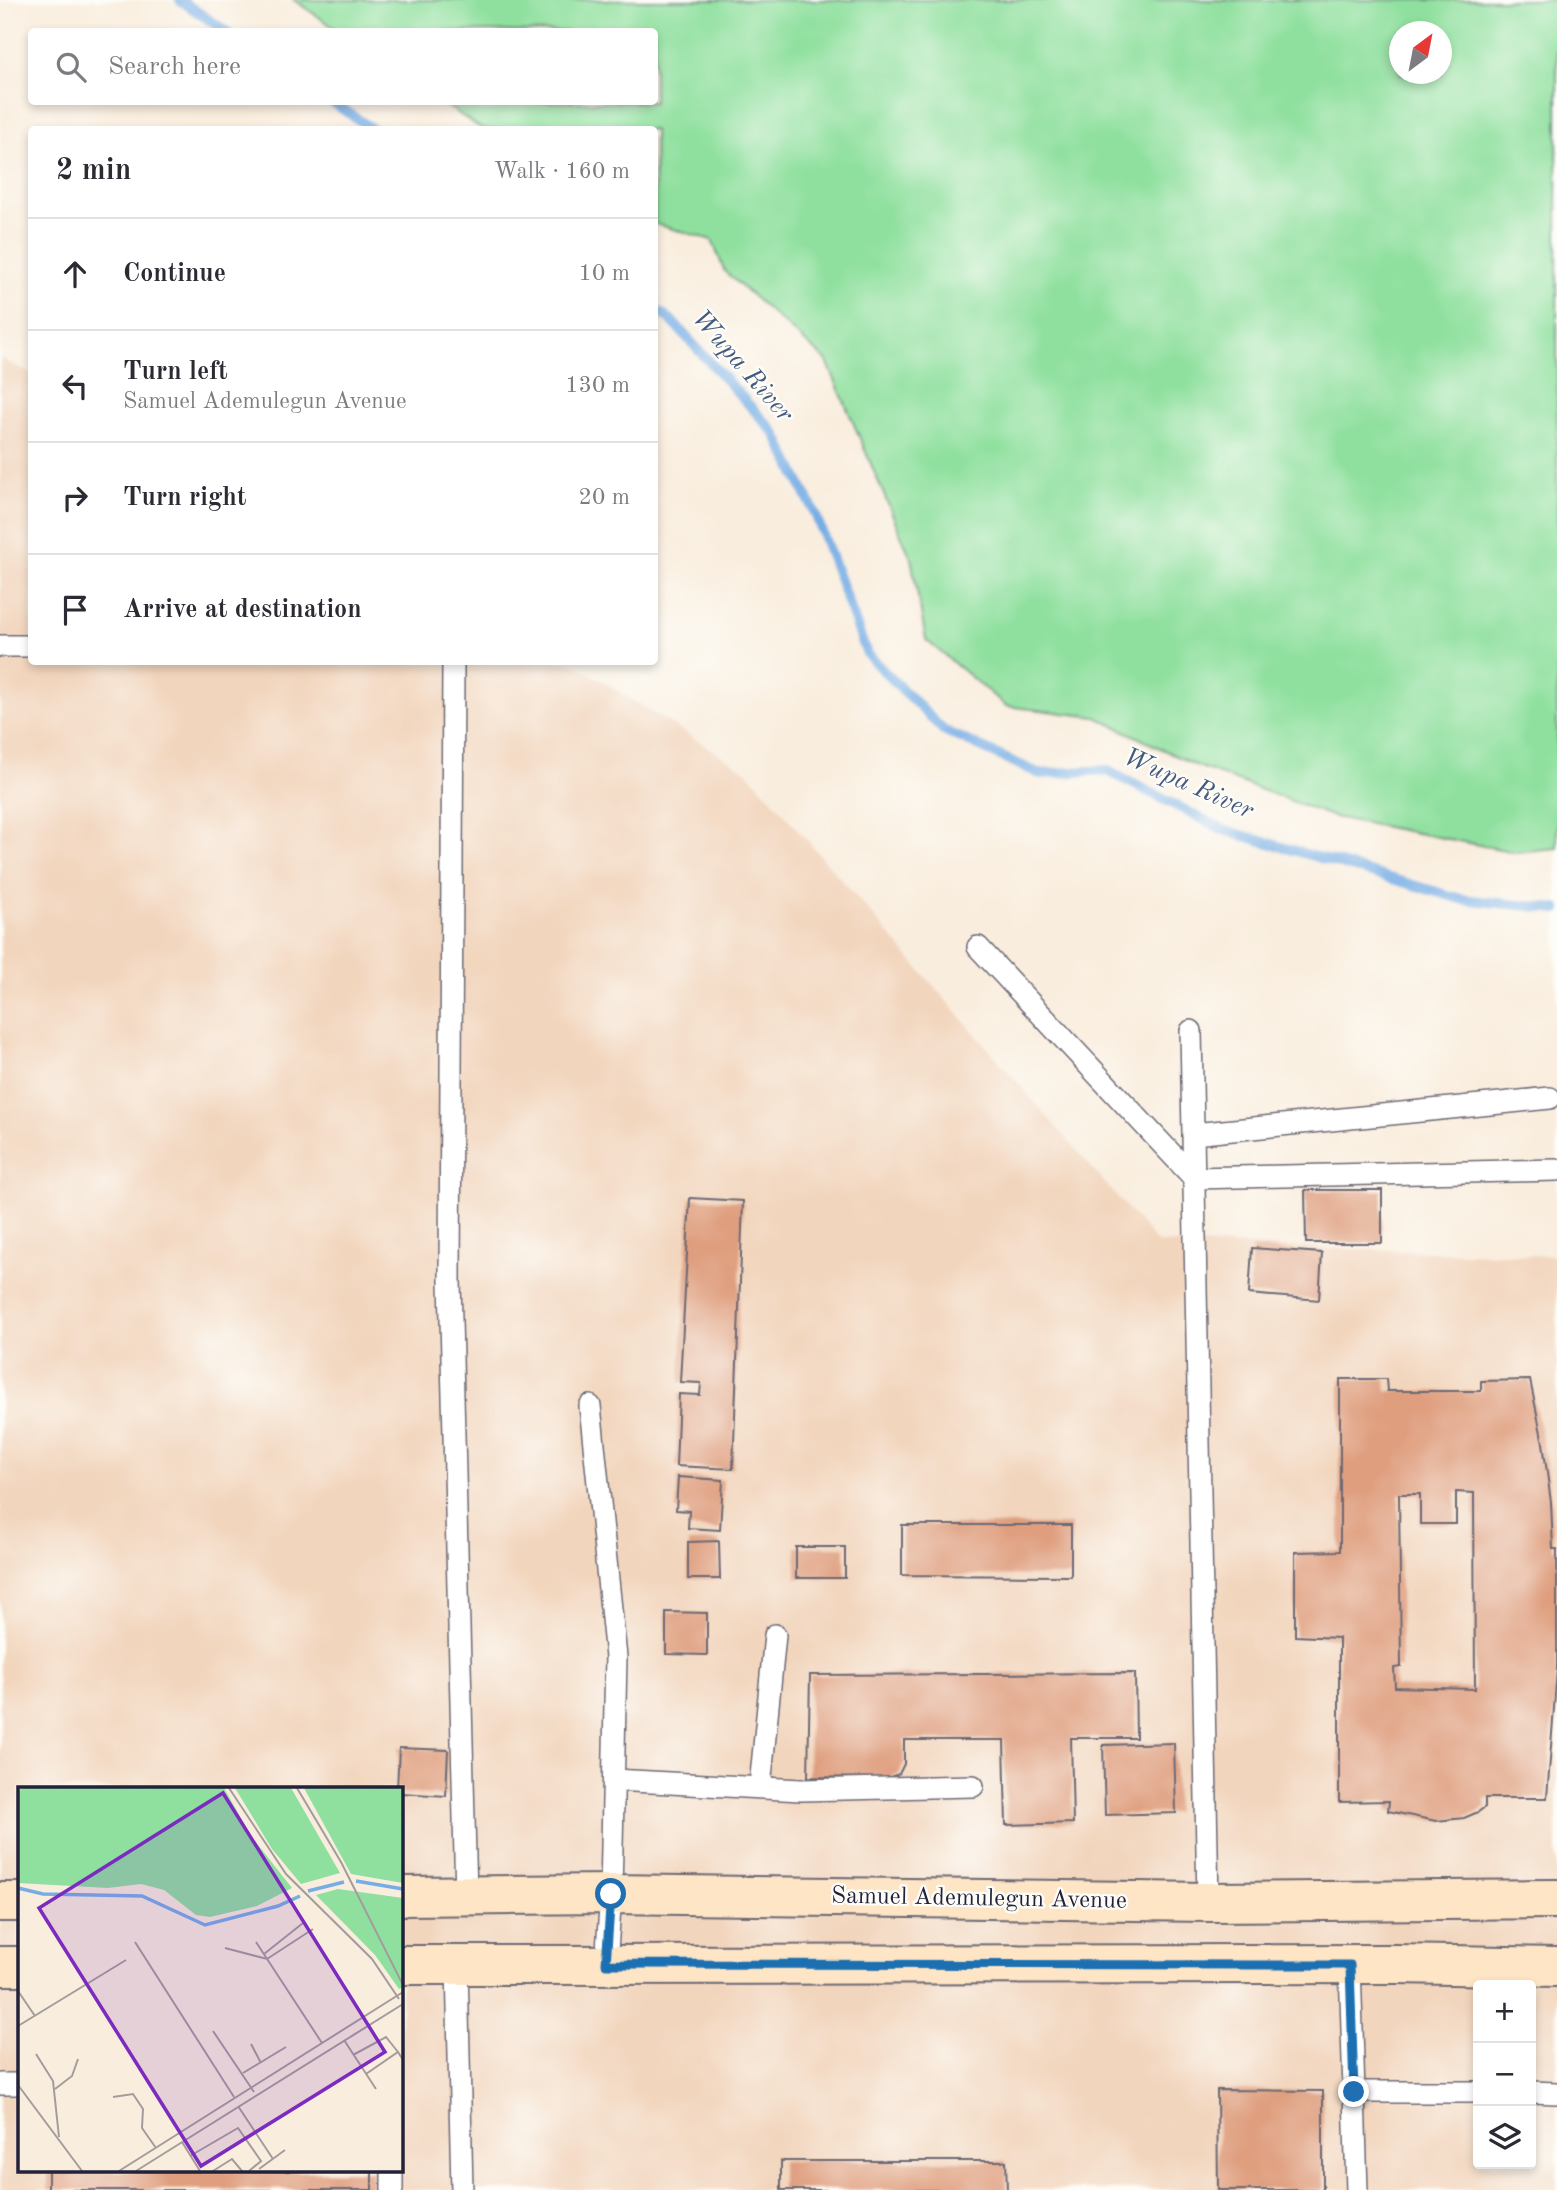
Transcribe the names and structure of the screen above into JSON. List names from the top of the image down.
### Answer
{
  "streets": {
    "main road": ["Samuel Ademulegun Avenue"]
  },
  "water": ["Wupa River"],
  "north": "top right",
  "page": {
    "search": "Search here",
    "heading": ["2 min", "Walk · 160 m"],
    "list": [
      ["Continue", "10 m"],
      ["Turn left", "Samuel Ademulegun Avenue", "130 m"],
      ["Turn right", "20 m"],
      "Arrive at destination"
    ],
    "map_buttons": ["+", "−"]
  }
}
